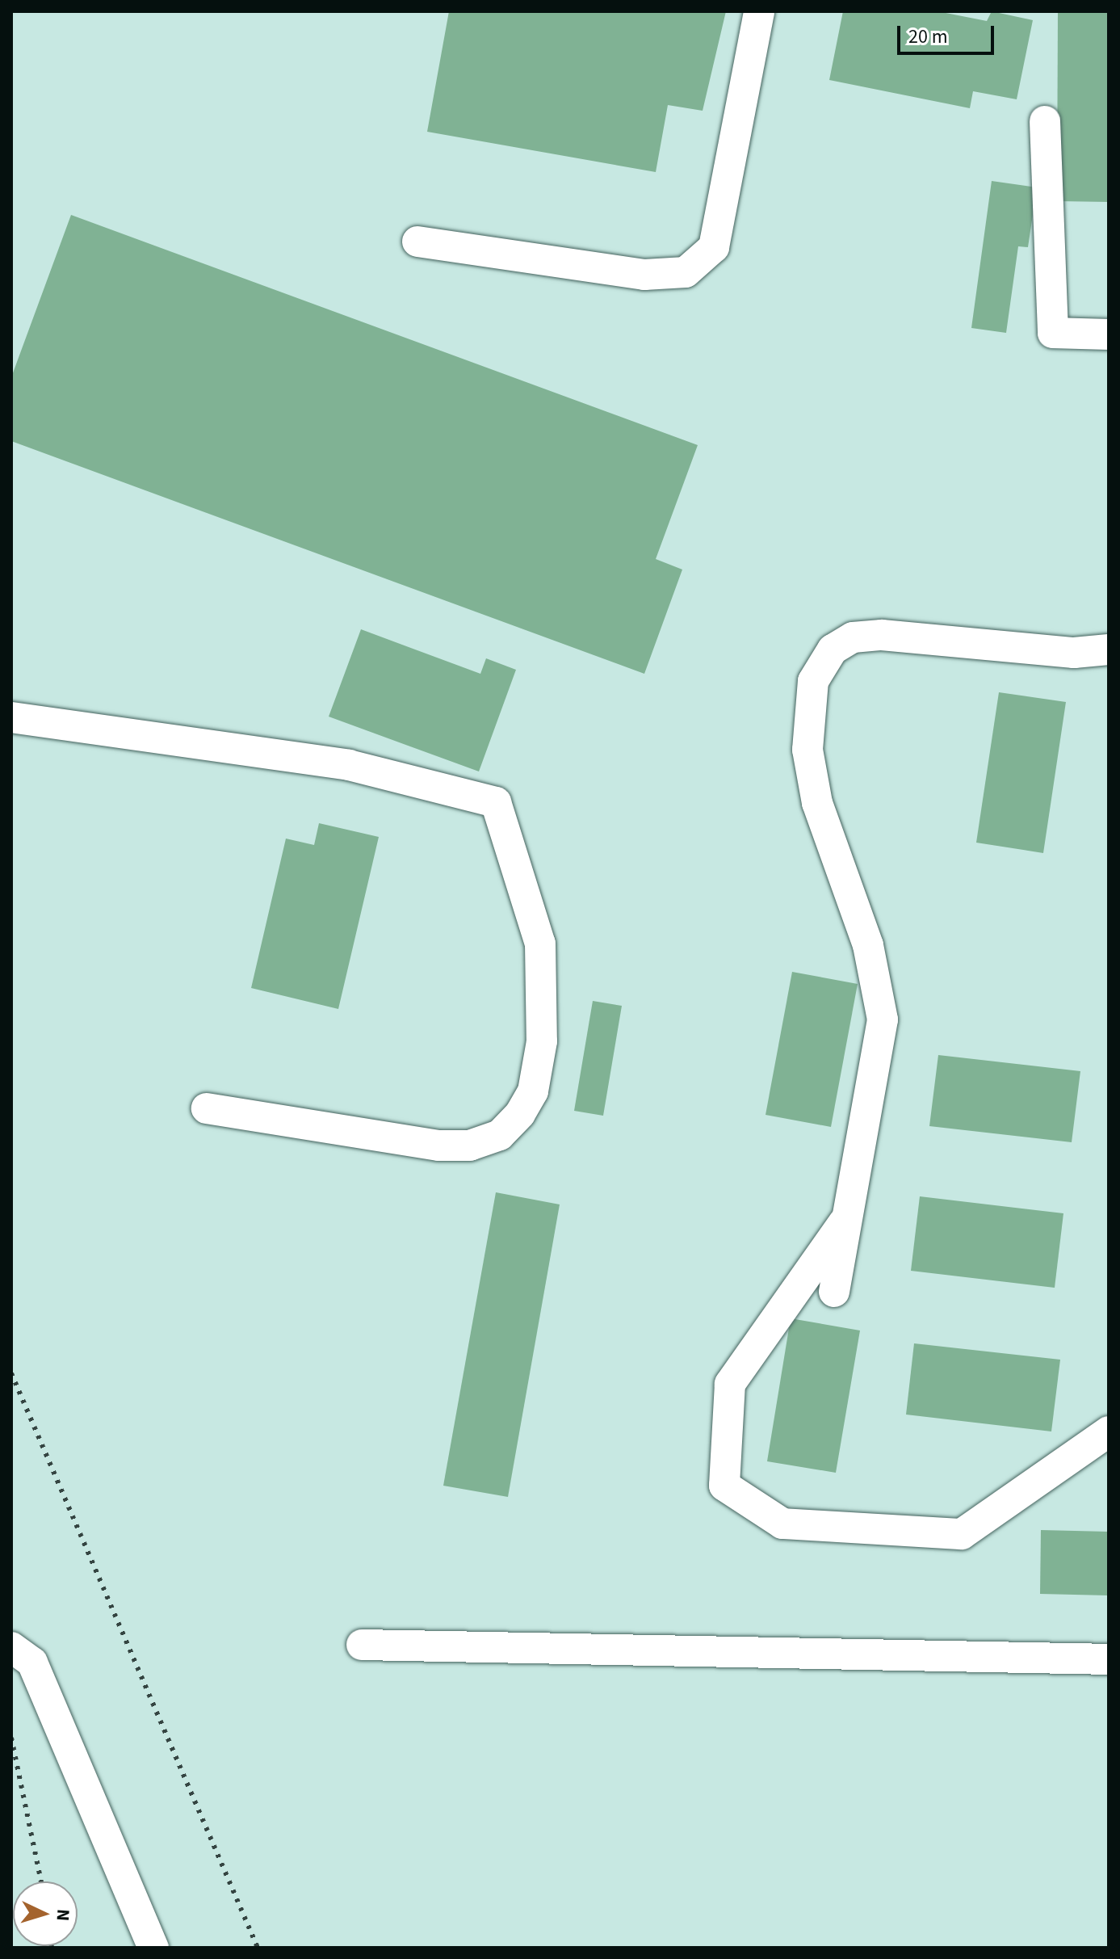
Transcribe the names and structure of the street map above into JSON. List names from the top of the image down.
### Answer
{
  "scale_bar": "20 m",
  "north": "right"
}
